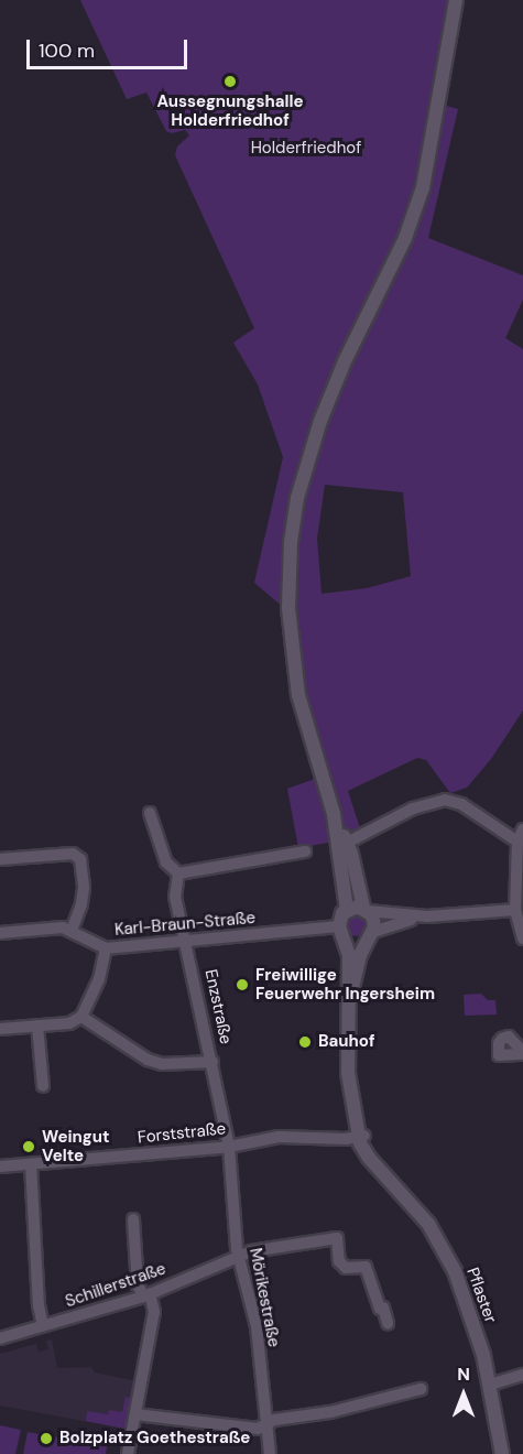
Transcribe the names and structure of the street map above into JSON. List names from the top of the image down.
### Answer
{
  "streets": {
    "street": [
      "Karl-Braun-Straße",
      "Enzstraße",
      "Forststraße",
      "Schillerstraße",
      "Pflaster",
      "Mörikestraße"
    ]
  },
  "crossings": [
    ["Karl-Braun-Straße", "Enzstraße"],
    ["Enzstraße", "Forststraße"],
    ["Enzstraße", "Mörikestraße"],
    ["Forststraße", "Pflaster"],
    ["Forststraße", "Mörikestraße"],
    ["Schillerstraße", "Mörikestraße"]
  ],
  "parks": ["Holderfriedhof"],
  "places": [
    "Aussegnungshalle Holderfriedhof",
    "Freiwillige Feuerwehr Ingersheim",
    "Bauhof",
    "Weingut Velte",
    "Bolzplatz Goethestraße"
  ],
  "scale_bar": "100 m",
  "north": "top"
}
